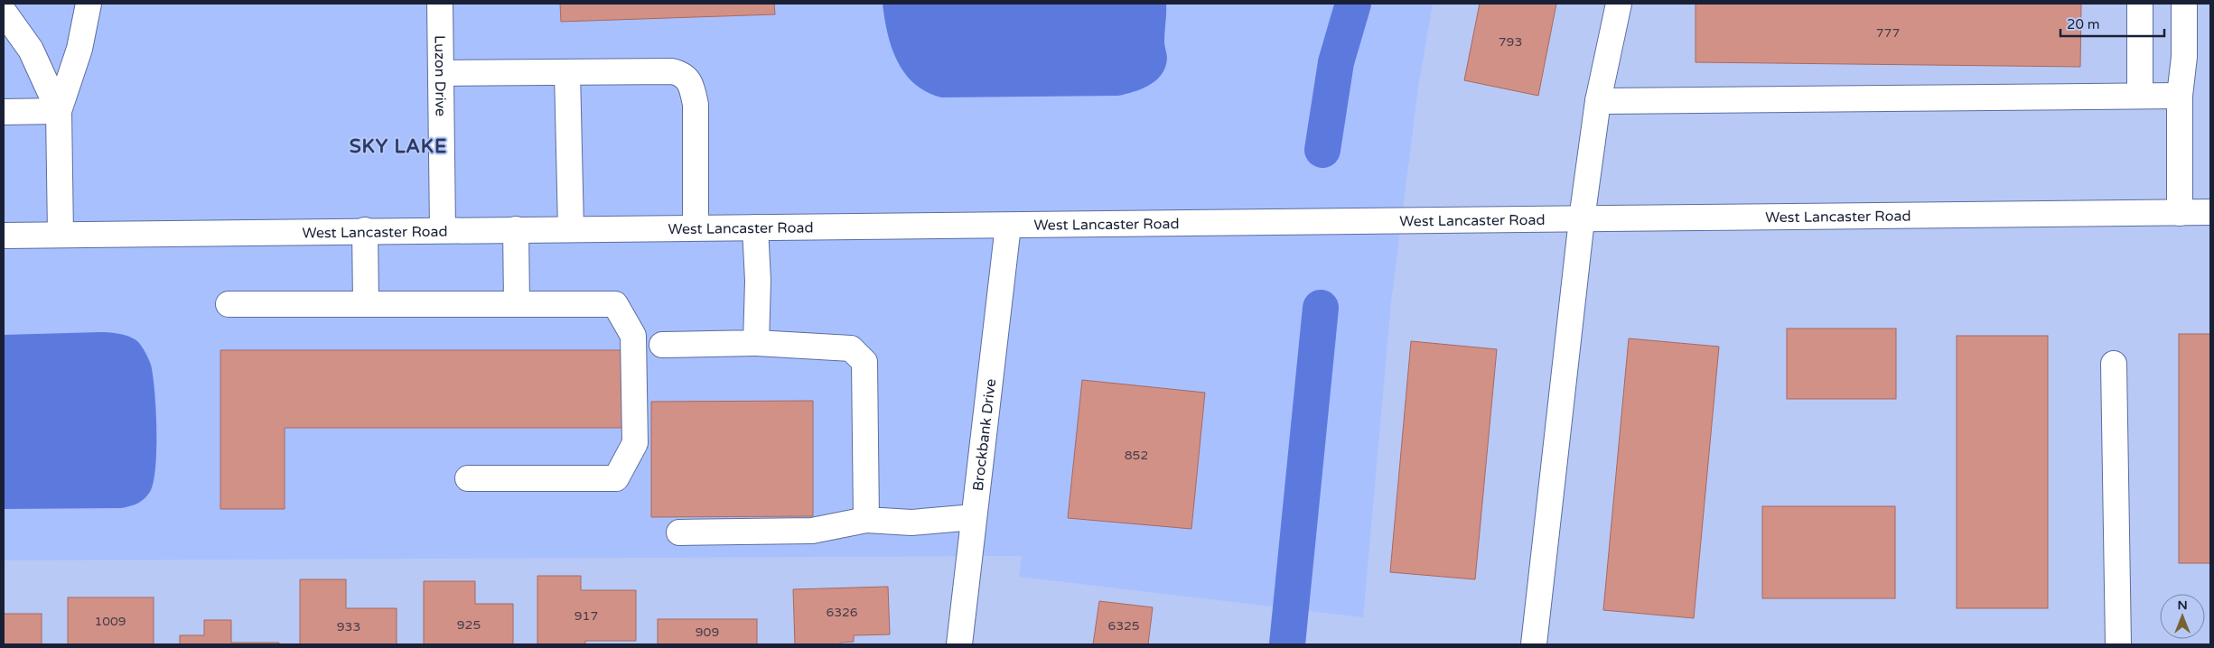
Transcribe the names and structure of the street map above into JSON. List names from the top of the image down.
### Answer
{
  "streets": {
    "street": ["Luzon Drive", "West Lancaster Road", "Brockbank Drive"]
  },
  "crossings": [
    ["Luzon Drive", "West Lancaster Road"],
    ["West Lancaster Road", "Brockbank Drive"]
  ],
  "districts": ["SKY LAKE"],
  "house_numbers": [
    "777",
    "793",
    "852",
    "6326",
    "917",
    "1009",
    "925",
    "6325",
    "933",
    "909"
  ],
  "scale_bar": "20 m",
  "north": "top"
}
